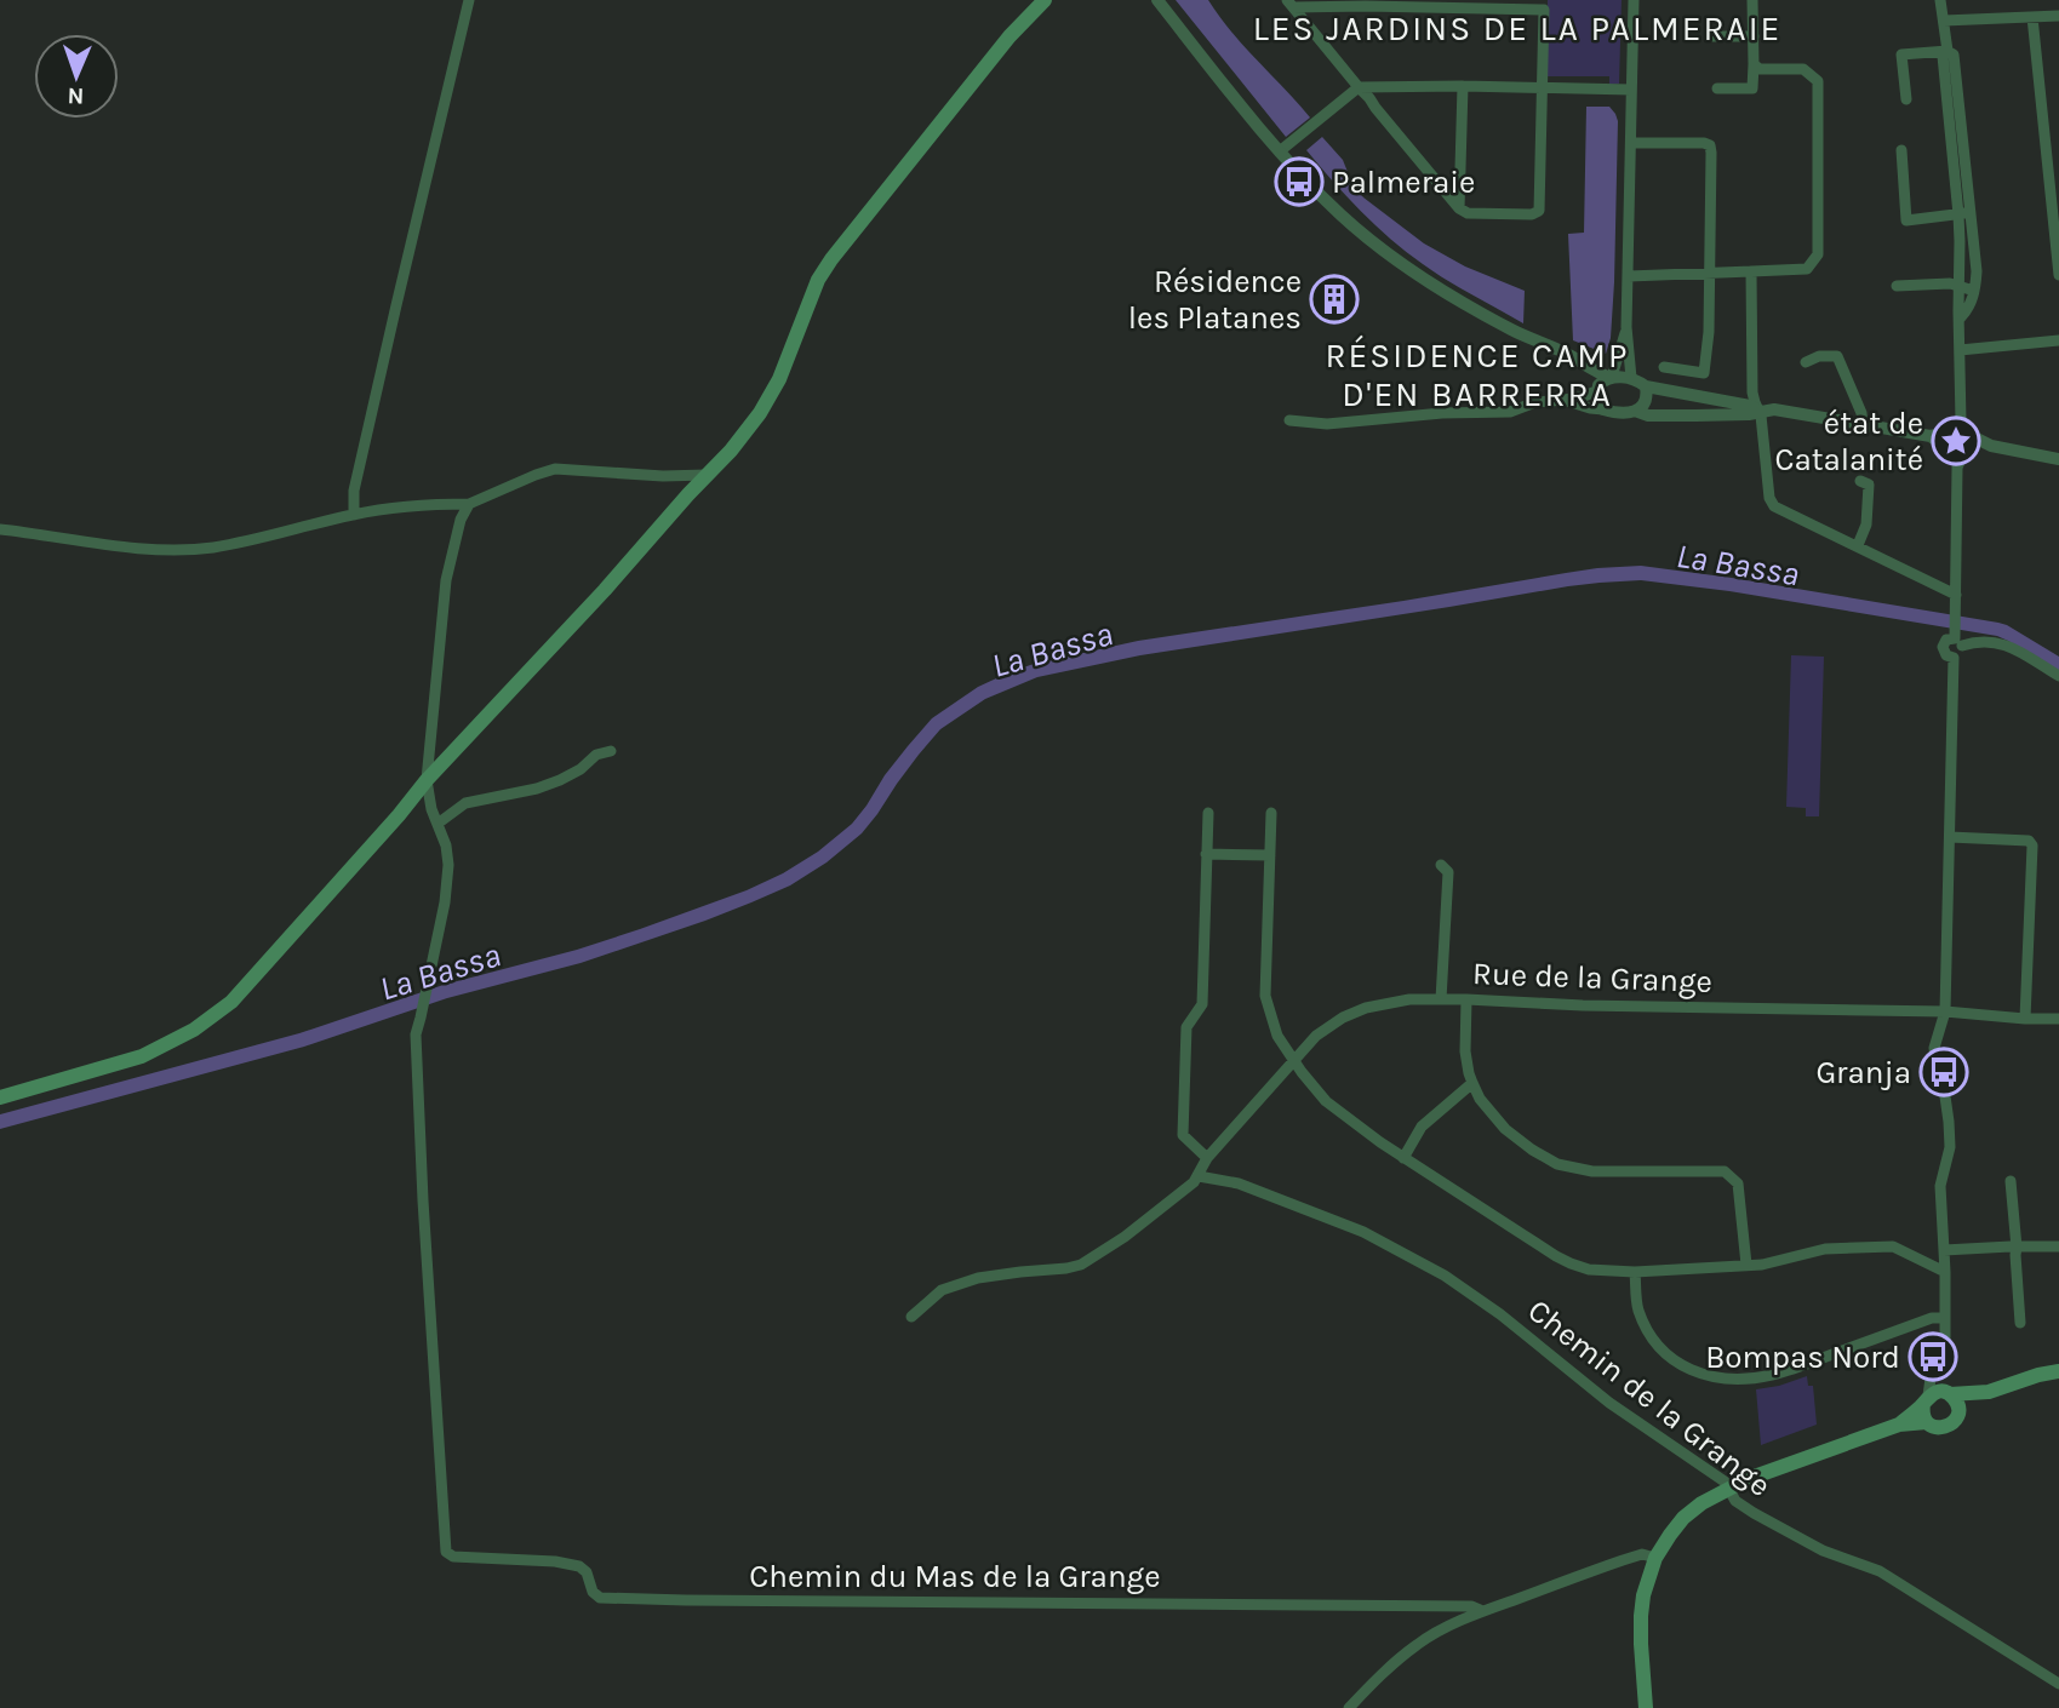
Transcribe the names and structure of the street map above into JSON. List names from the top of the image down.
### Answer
{
  "streets": {
    "street": ["Rue de la Grange", "Chemin de la Grange", "Chemin du Mas de la Grange"]
  },
  "crossings": [
    ["Rue de la Grange", "Chemin de la Grange"]
  ],
  "districts": ["LES JARDINS DE LA PALMERAIE", "RÉSIDENCE CAMP D'EN BARRERRA"],
  "water": ["La Bassa"],
  "places": {
    "bus stop": ["Palmeraie", "Granja", "Bompas Nord"],
    "building": ["Résidence les Platanes"],
    "place": ["état de Catalanité"]
  },
  "north": "bottom"
}
